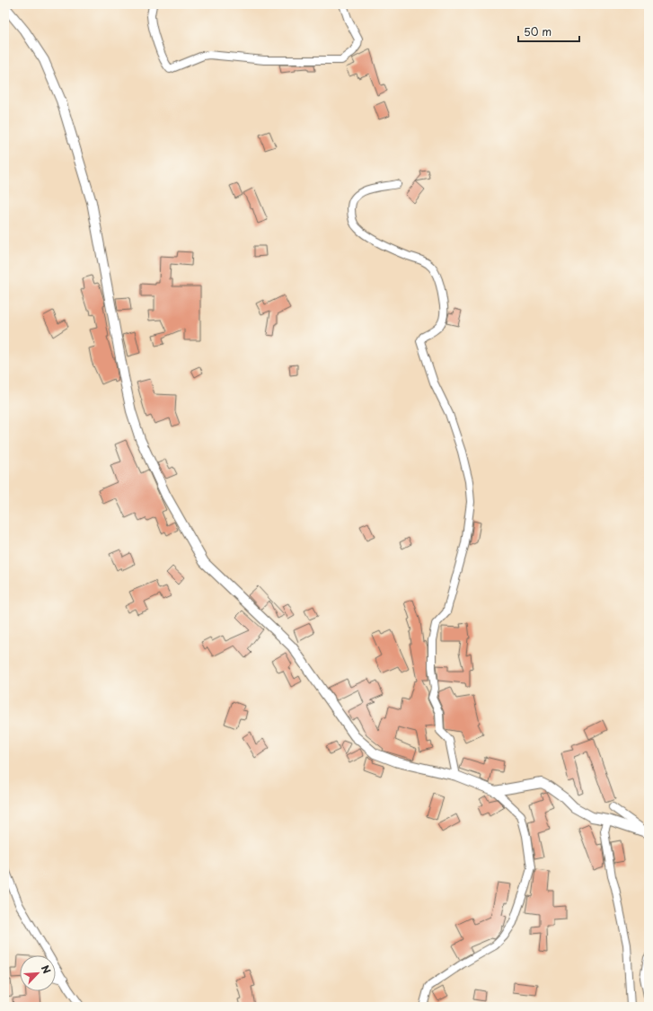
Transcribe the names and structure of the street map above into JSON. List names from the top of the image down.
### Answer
{
  "scale_bar": "50 m",
  "north": "top right"
}
